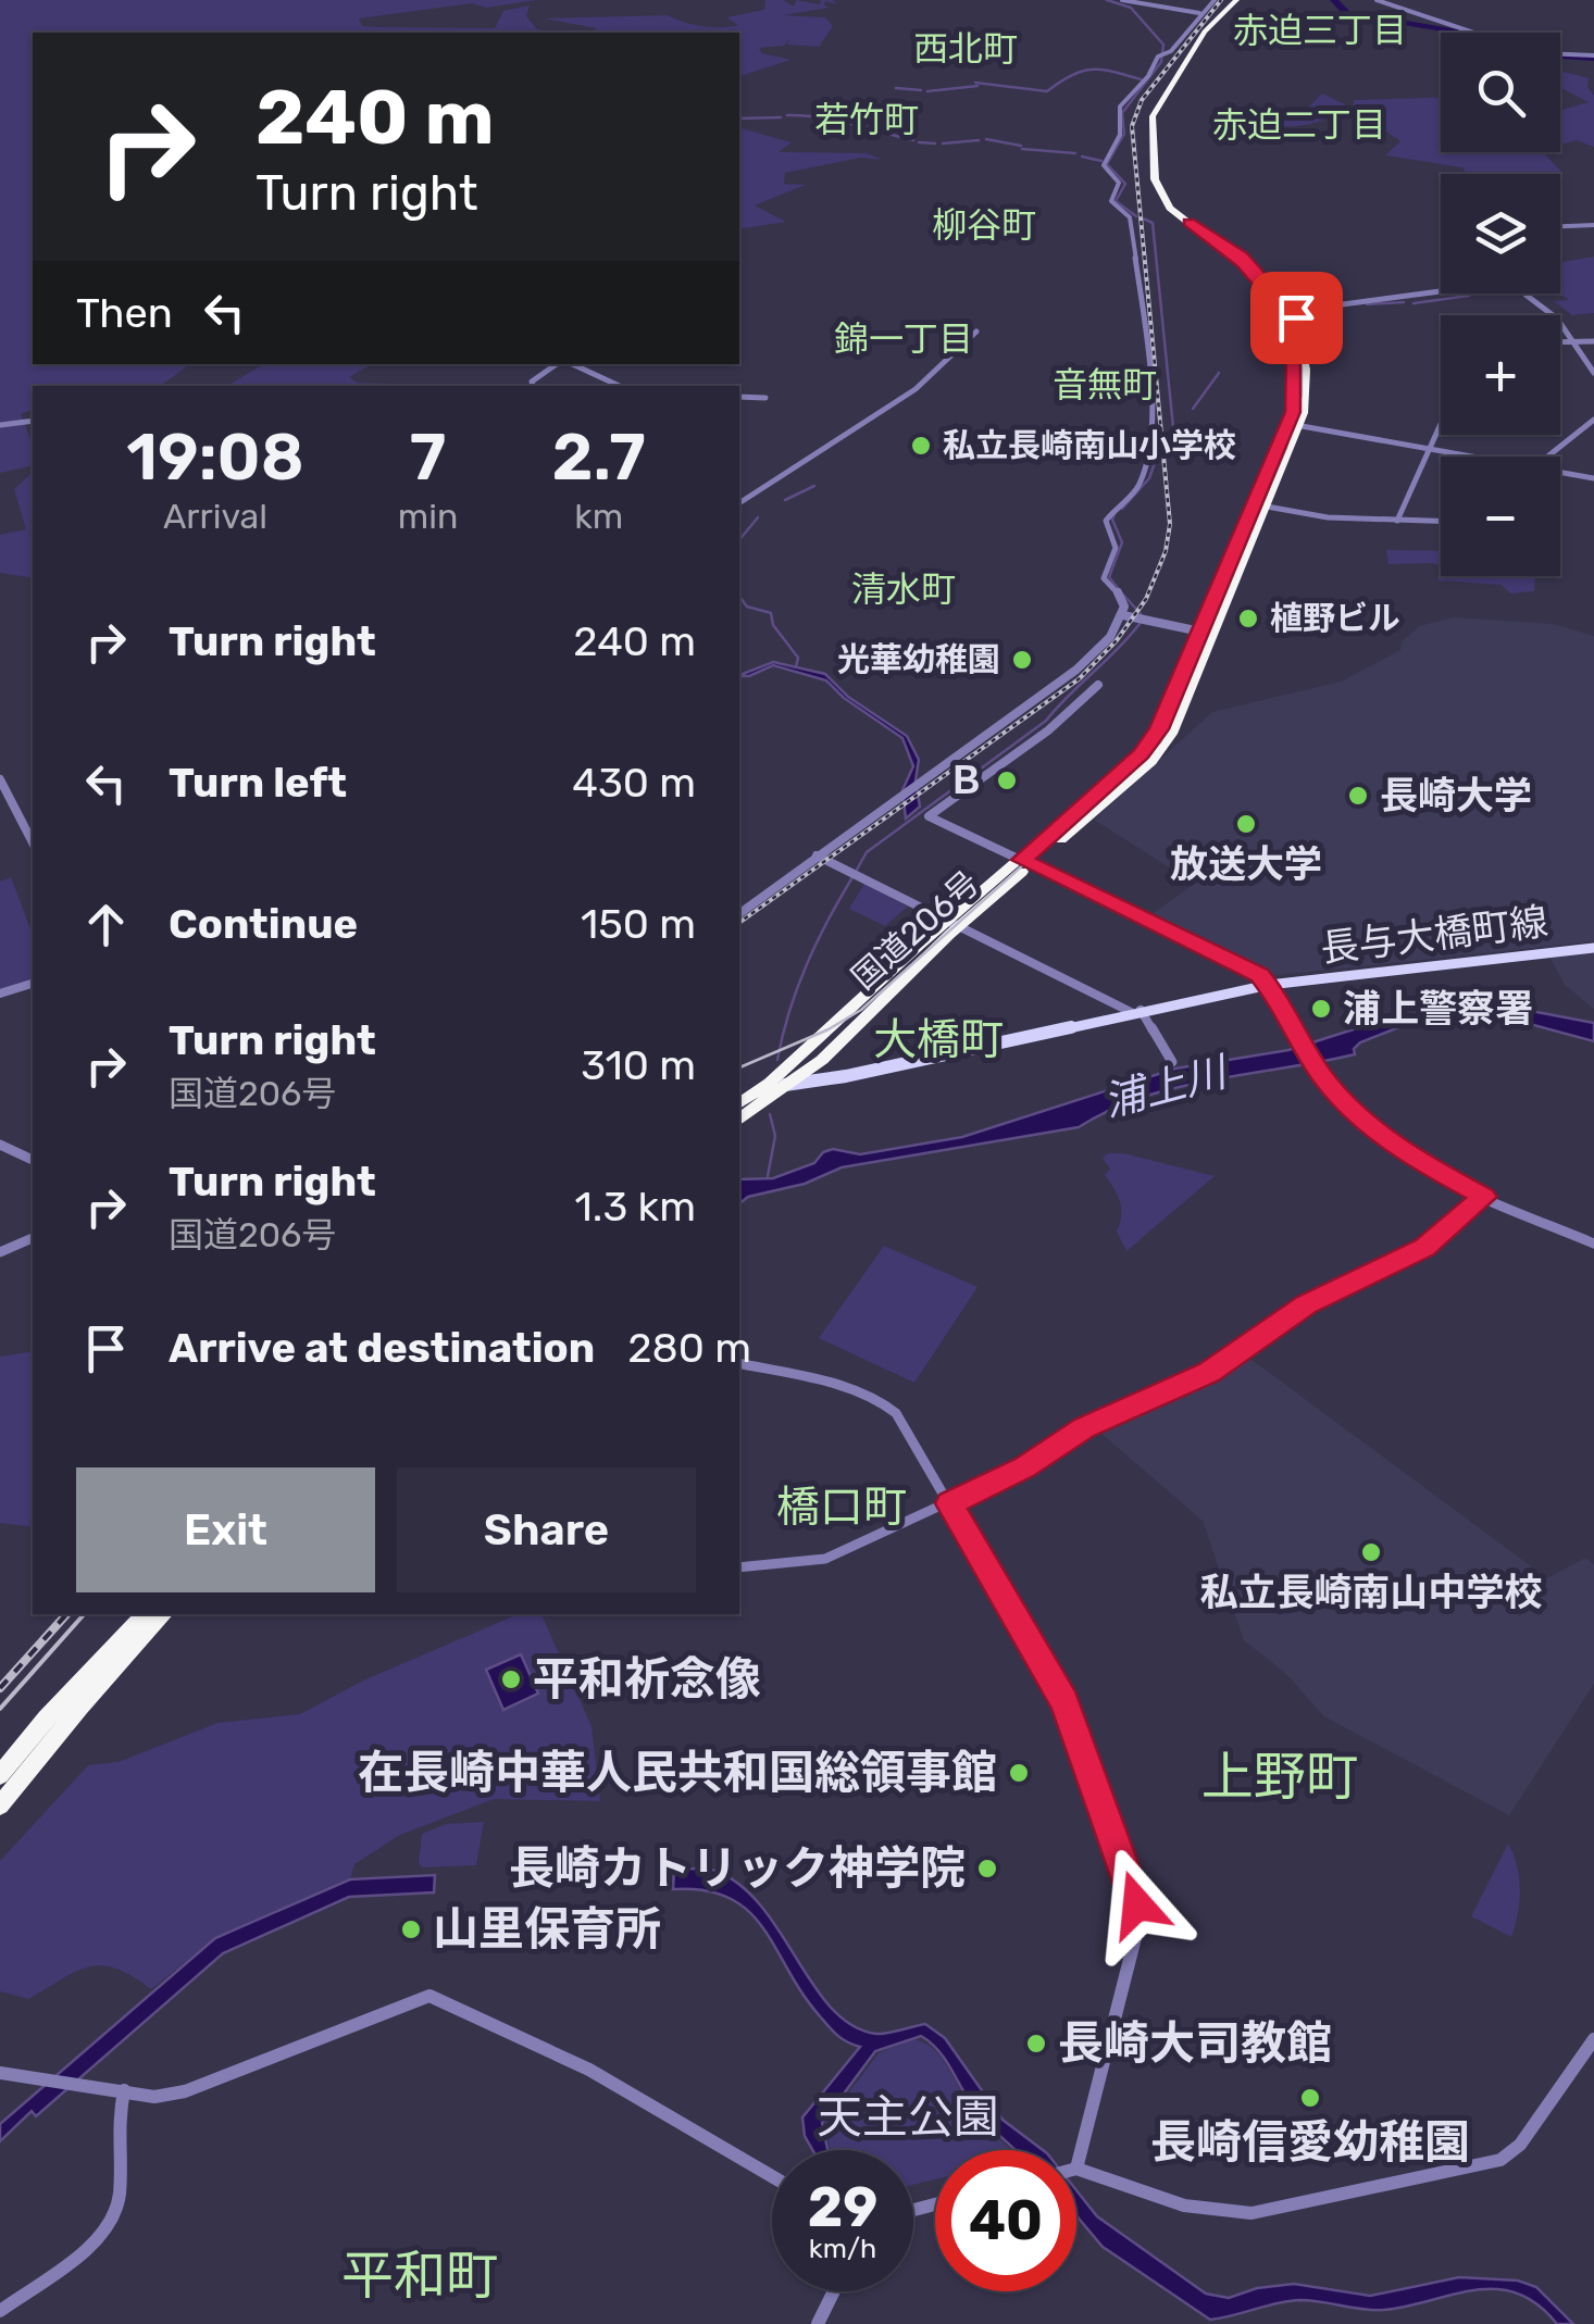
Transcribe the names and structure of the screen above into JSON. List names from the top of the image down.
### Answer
{
  "streets": {
    "highway": ["国道206号"],
    "main road": ["長与大橋町線"]
  },
  "crossings": [
    ["国道206号", "長与大橋町線"]
  ],
  "districts": [
    "赤迫三丁目",
    "西北町",
    "若竹町",
    "赤迫二丁目",
    "柳谷町",
    "錦一丁目",
    "音無町",
    "清水町",
    "大橋町",
    "橋口町",
    "上野町",
    "平和町"
  ],
  "water": ["浦上川"],
  "parks": ["天主公園"],
  "places": [
    "私立長崎南山小学校",
    "植野ビル",
    "光華幼稚園",
    "Ｂ",
    "長崎大学",
    "放送大学",
    "浦上警察署",
    "私立長崎南山中学校",
    "平和祈念像",
    "在長崎中華人民共和国総領事館",
    "長崎カトリック神学院",
    "山里保育所",
    "長崎大司教館",
    "長崎信愛幼稚園"
  ],
  "page": {
    "map_buttons": ["+", "−"],
    "turn": ["240 m", "Turn right"],
    "then": "Then",
    "eta": [
      "19:08",
      "Arrival",
      "7",
      "min",
      "2.7",
      "km"
    ],
    "list": [
      {
        "name": "Turn right",
        "value": "240 m"
      },
      {
        "name": "Turn left",
        "value": "430 m"
      },
      {
        "name": "Continue",
        "value": "150 m"
      },
      {
        "name": "Turn right",
        "note": "国道206号",
        "value": "310 m"
      },
      {
        "name": "Turn right",
        "note": "国道206号",
        "value": "1.3 km"
      },
      {
        "name": "Arrive at destination",
        "value": "280 m"
      }
    ],
    "buttons": ["Exit", "Share"],
    "speed": "29 km/h",
    "limit": "40"
  }
}
